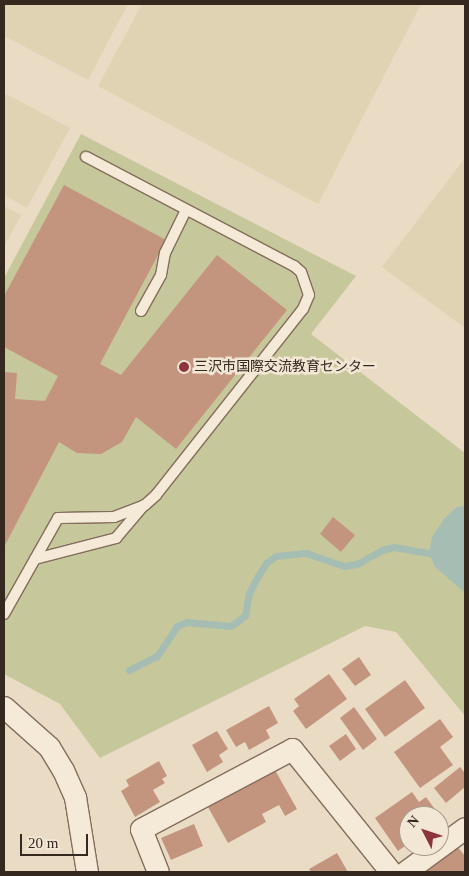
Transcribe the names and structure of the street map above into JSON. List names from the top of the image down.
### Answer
{
  "places": ["三沢市国際交流教育センター"],
  "scale_bar": "20 m",
  "north": "top left"
}
